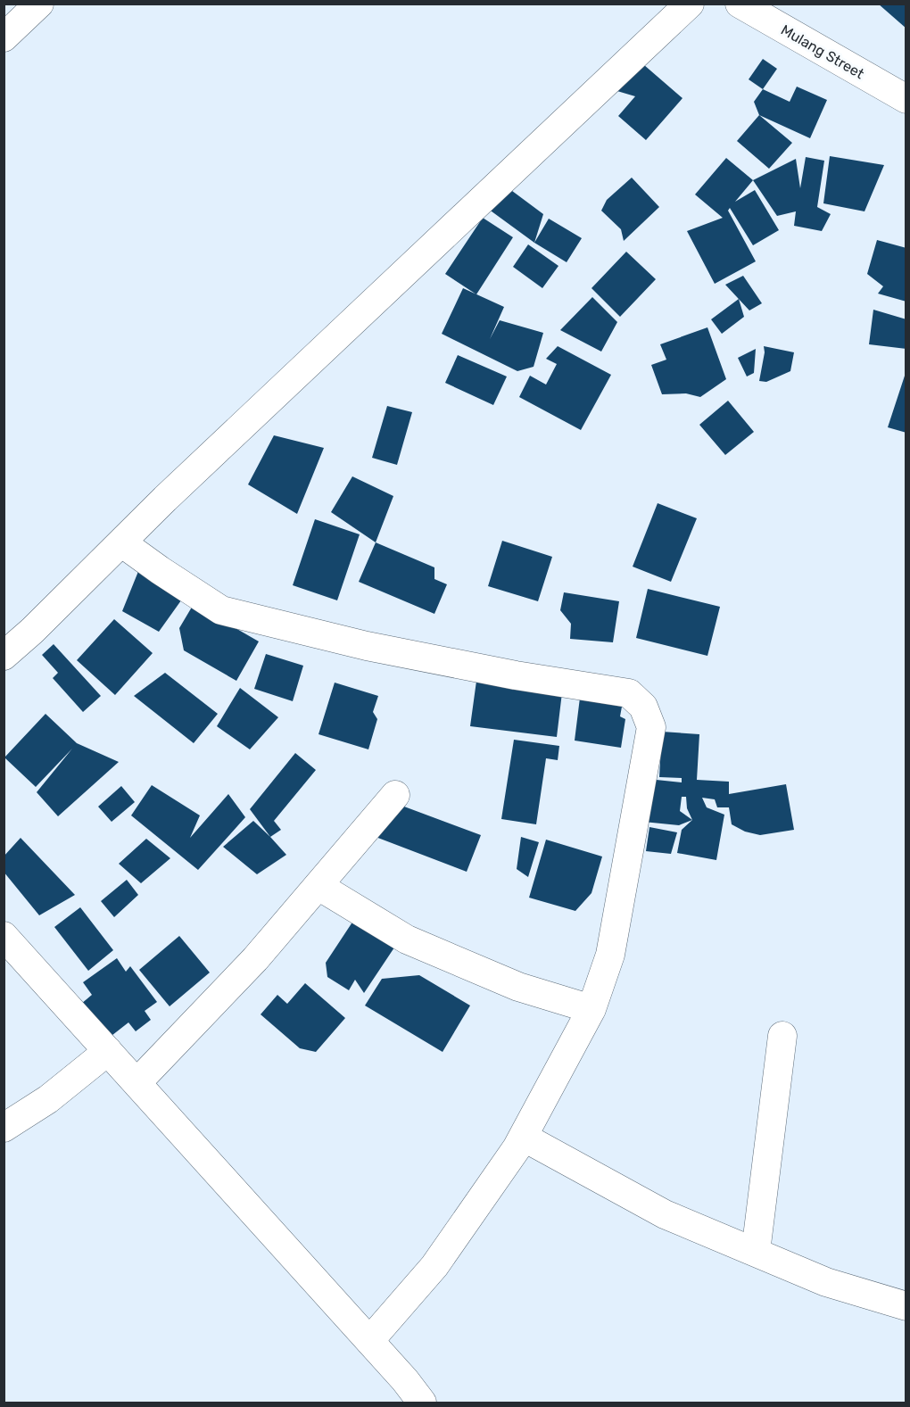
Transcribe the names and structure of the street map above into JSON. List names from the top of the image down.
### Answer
{
  "streets": {
    "street": ["Mulang Street"]
  }
}
